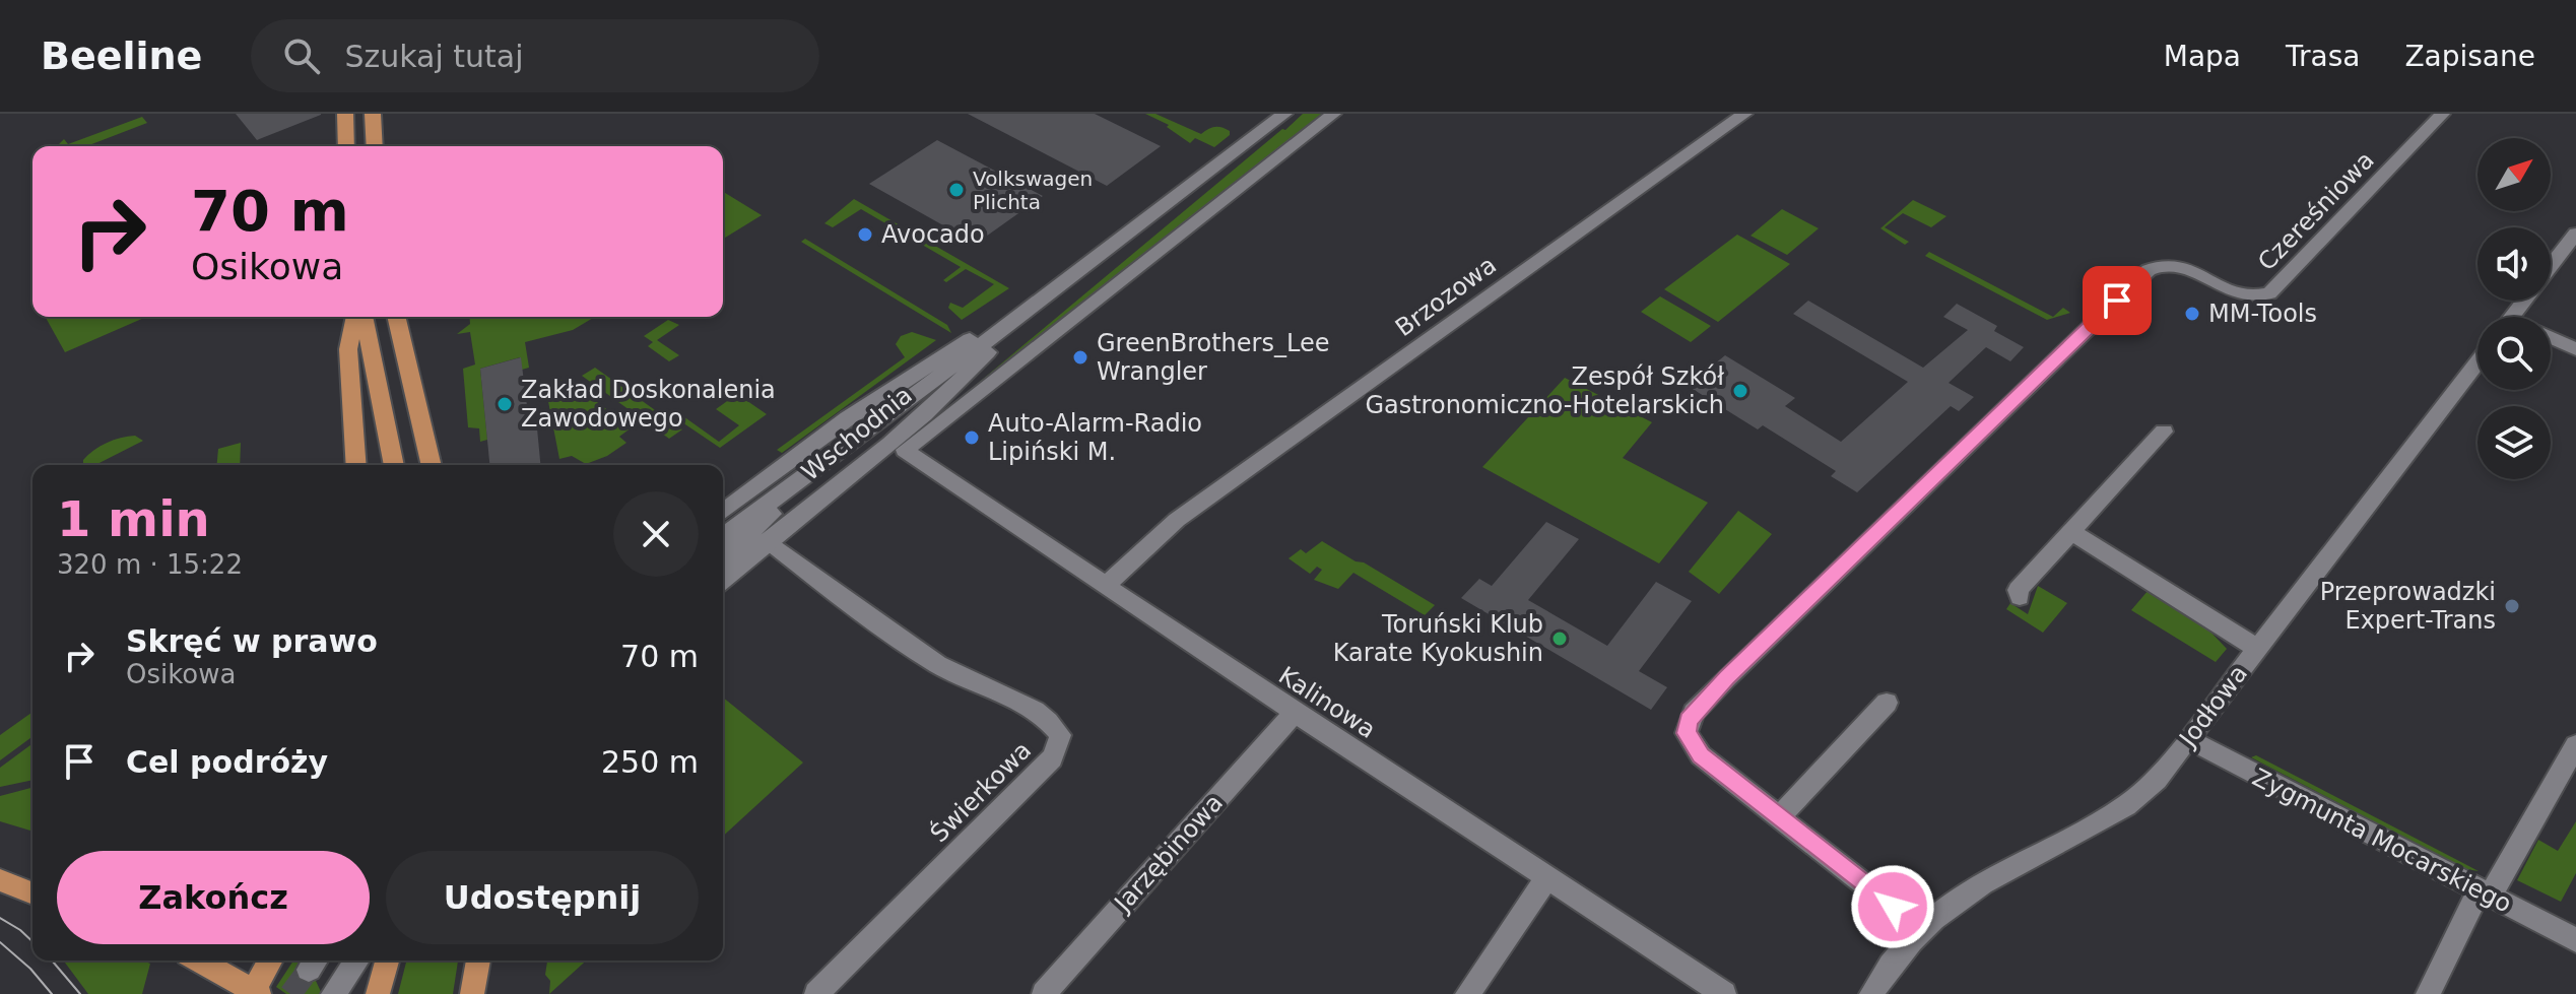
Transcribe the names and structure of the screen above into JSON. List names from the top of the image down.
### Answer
{
  "streets": {
    "street": [
      "Czereśniowa",
      "Brzozowa",
      "Wschodnia",
      "Kalinowa",
      "Jodłowa",
      "Świerkowa",
      "Zygmunta Mocarskiego",
      "Jarzębinowa"
    ]
  },
  "crossings": [
    ["Brzozowa", "Kalinowa"],
    ["Wschodnia", "Świerkowa"],
    ["Kalinowa", "Jarzębinowa"],
    ["Jodłowa", "Zygmunta Mocarskiego"]
  ],
  "places": [
    "Volkswagen Plichta",
    "Avocado",
    "MM-Tools",
    "GreenBrothers_Lee Wrangler",
    "Zespół Szkół Gastronomiczno-Hotelarskich",
    "Zakład Doskonalenia Zawodowego",
    "Auto-Alarm-Radio Lipiński M.",
    "Przeprowadzki Expert-Trans",
    "Toruński Klub Karate Kyokushin"
  ],
  "north": "top right",
  "page": {
    "header": "Beeline",
    "search": "Szukaj tutaj",
    "nav": ["Mapa", "Trasa", "Zapisane"],
    "turn": ["70 m", "Osikowa"],
    "heading": ["1 min", "320 m · 15:22"],
    "list": [
      {
        "name": "Skręć w prawo",
        "note": "Osikowa",
        "value": "70 m"
      },
      {
        "name": "Cel podróży",
        "value": "250 m"
      }
    ],
    "buttons": ["Zakończ", "Udostępnij"]
  }
}
